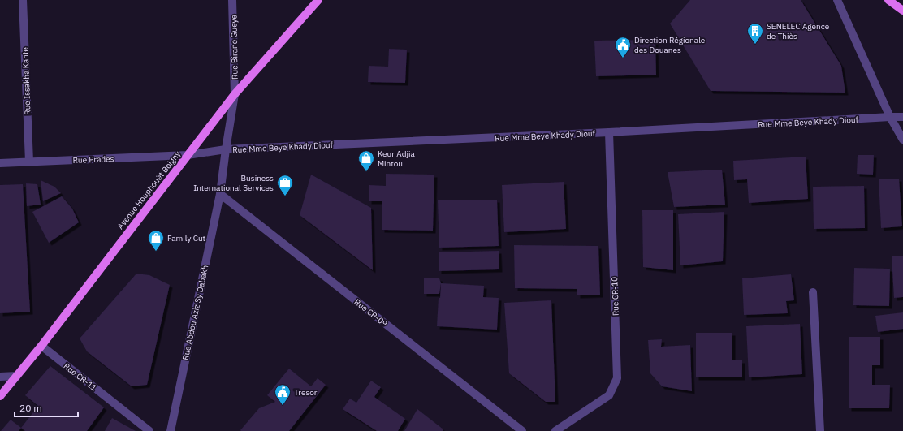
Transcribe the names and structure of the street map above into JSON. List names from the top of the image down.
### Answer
{
  "streets": {
    "main road": ["Avenue Houphouët Boigny"],
    "street": [
      "Rue Birane Gueye",
      "Rue Issakha Kante",
      "Rue Mme Beye Khady Diouf",
      "Rue Prades",
      "Rue CR-10",
      "Rue Abdou Aziz Sy Dabakh",
      "Rue CR-09",
      "Rue CR-11"
    ]
  },
  "crossings": [
    ["Rue Birane Gueye", "Rue Mme Beye Khady Diouf"],
    ["Rue Birane Gueye", "Avenue Houphouët Boigny"],
    ["Rue Birane Gueye", "Rue Abdou Aziz Sy Dabakh"],
    ["Rue Issakha Kante", "Rue Prades"],
    ["Rue Mme Beye Khady Diouf", "Rue Prades"],
    ["Rue Mme Beye Khady Diouf", "Avenue Houphouët Boigny"],
    ["Rue Mme Beye Khady Diouf", "Rue CR-10"],
    ["Rue Mme Beye Khady Diouf", "Rue Abdou Aziz Sy Dabakh"],
    ["Rue Prades", "Avenue Houphouët Boigny"],
    ["Avenue Houphouët Boigny", "Rue CR-11"],
    ["Rue Abdou Aziz Sy Dabakh", "Rue CR-09"]
  ],
  "places": {
    "building": ["SENELEC Agence de Thiès"],
    "public building": ["Direction Régionale des Douanes", "Tresor"],
    "shop": ["Keur Adjia Mintou", "Family Cut"],
    "office": ["Business International Services"]
  },
  "scale_bar": "20 m"
}
